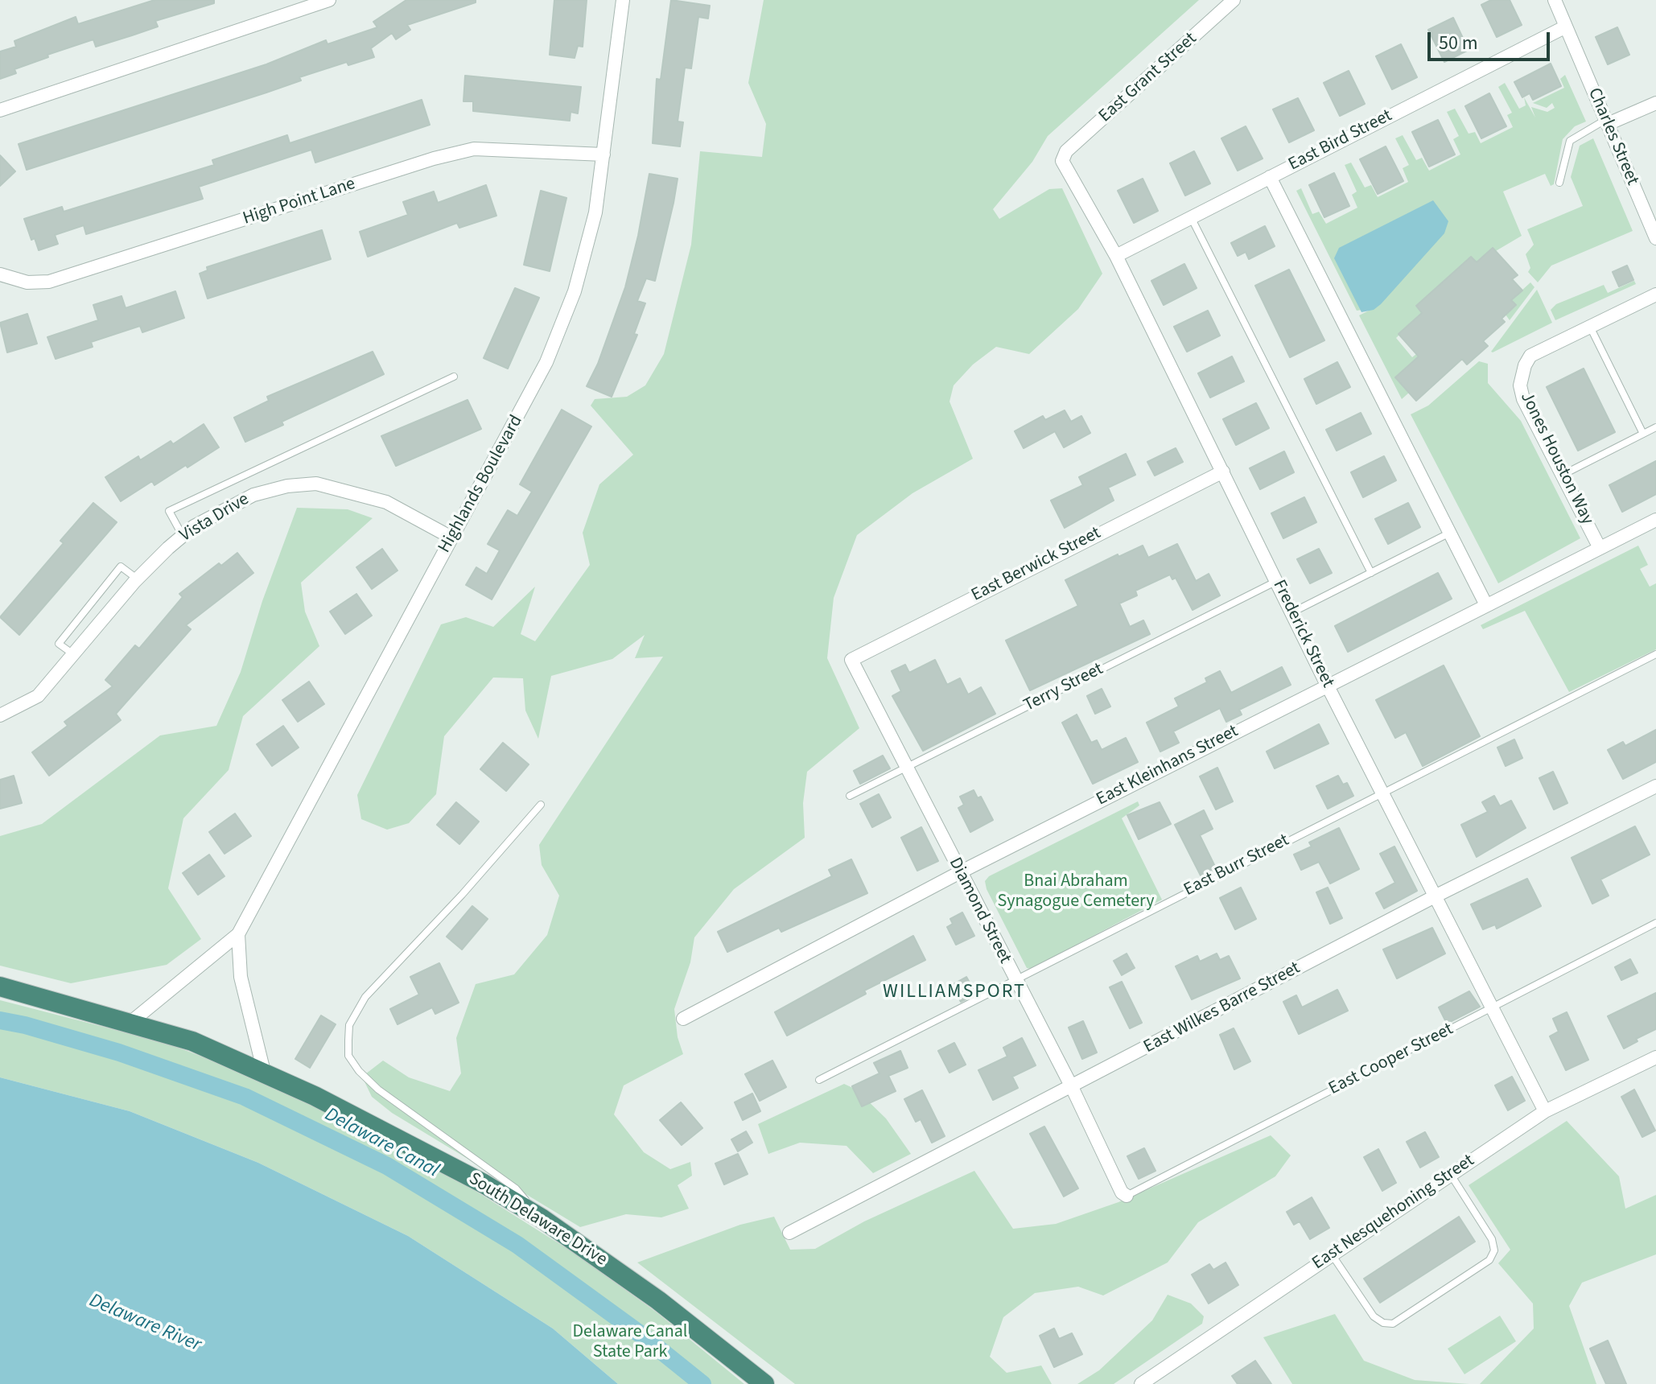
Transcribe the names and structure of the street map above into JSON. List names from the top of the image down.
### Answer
{
  "streets": {
    "highway": ["South Delaware Drive"],
    "street": [
      "East Grant Street",
      "Charles Street",
      "East Bird Street",
      "High Point Lane",
      "Jones Houston Way",
      "Highlands Boulevard",
      "Vista Drive",
      "East Berwick Street",
      "Frederick Street",
      "East Kleinhans Street",
      "Diamond Street",
      "East Wilkes Barre Street",
      "East Nesquehoning Street"
    ],
    "lane": ["Terry Street", "East Burr Street", "East Cooper Street"]
  },
  "crossings": [
    ["East Grant Street", "Frederick Street"],
    ["Charles Street", "East Bird Street"],
    ["East Bird Street", "Frederick Street"],
    ["High Point Lane", "Highlands Boulevard"],
    ["Jones Houston Way", "East Kleinhans Street"],
    ["Highlands Boulevard", "Vista Drive"],
    ["Highlands Boulevard", "South Delaware Drive"],
    ["East Berwick Street", "Frederick Street"],
    ["East Berwick Street", "Diamond Street"],
    ["Frederick Street", "Terry Street"],
    ["Frederick Street", "East Kleinhans Street"],
    ["Frederick Street", "East Burr Street"],
    ["Frederick Street", "East Wilkes Barre Street"],
    ["Frederick Street", "East Cooper Street"],
    ["Frederick Street", "East Nesquehoning Street"],
    ["Terry Street", "Diamond Street"],
    ["East Kleinhans Street", "Diamond Street"],
    ["East Burr Street", "Diamond Street"],
    ["Diamond Street", "East Wilkes Barre Street"],
    ["Diamond Street", "East Cooper Street"]
  ],
  "districts": ["WILLIAMSPORT"],
  "water": ["Delaware Canal", "Delaware River"],
  "parks": ["Bnai Abraham Synagogue Cemetery", "Delaware Canal State Park"],
  "scale_bar": "50 m"
}
